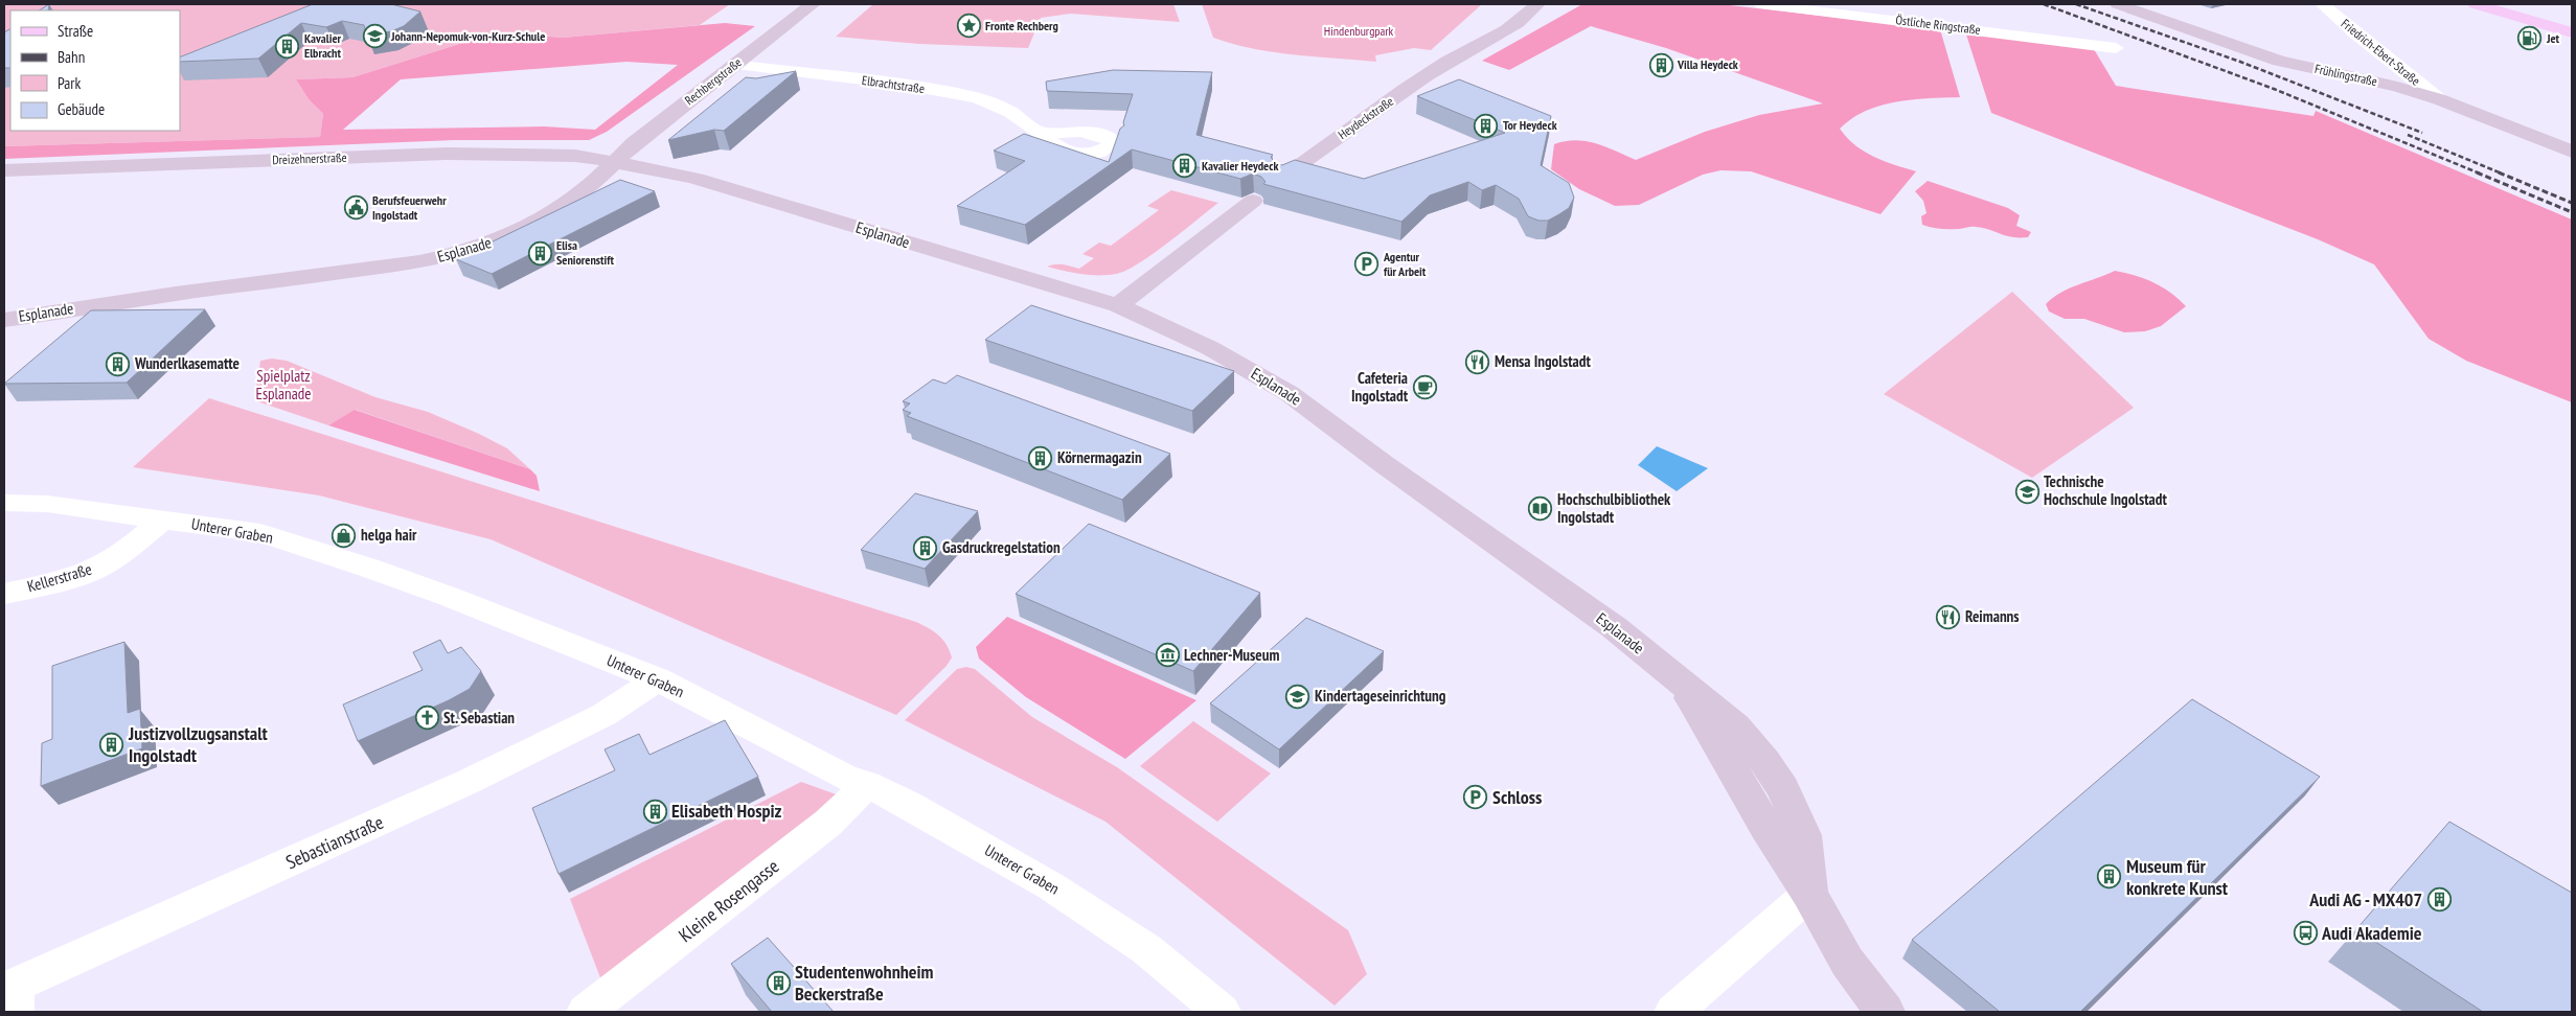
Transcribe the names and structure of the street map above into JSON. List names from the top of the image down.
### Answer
{
  "streets": {
    "street": [
      "Östliche Ringstraße",
      "Friedrich-Ebert-Straße",
      "Frühlingstraße",
      "Rechbergstraße",
      "Elbrachtstraße",
      "Heydeckstraße",
      "Dreizehnerstraße",
      "Esplanade",
      "Unterer Graben",
      "Kellerstraße",
      "Sebastianstraße",
      "Kleine Rosengasse"
    ]
  },
  "crossings": [
    ["Friedrich-Ebert-Straße", "Frühlingstraße"],
    ["Rechbergstraße", "Elbrachtstraße"],
    ["Rechbergstraße", "Dreizehnerstraße"],
    ["Rechbergstraße", "Esplanade"],
    ["Dreizehnerstraße", "Esplanade"],
    ["Unterer Graben", "Kellerstraße"],
    ["Unterer Graben", "Sebastianstraße"],
    ["Unterer Graben", "Kleine Rosengasse"]
  ],
  "parks": ["Hindenburgpark", "Spielplatz Esplanade"],
  "places": {
    "place": ["Fronte Rechberg"],
    "school or university": ["Johann-Nepomuk-von-Kurz-Schule", "Technische Hochschule Ingolstadt", "Kindertageseinrichtung"],
    "fuel station": ["Jet"],
    "building": [
      "Kavalier Elbracht",
      "Villa Heydeck",
      "Tor Heydeck",
      "Kavalier Heydeck",
      "Elisa Seniorenstift",
      "Wunderlkasematte",
      "Körnermagazin",
      "Gasdruckregelstation",
      "Justizvollzugsanstalt Ingolstadt",
      "Elisabeth Hospiz",
      "Museum für konkrete Kunst",
      "Audi AG - MX407",
      "Studentenwohnheim Beckerstraße"
    ],
    "public building": ["Berufsfeuerwehr Ingolstadt"],
    "parking": ["Agentur für Arbeit", "Schloss"],
    "restaurant": ["Mensa Ingolstadt", "Reimanns"],
    "cafe": ["Cafeteria Ingolstadt"],
    "library": ["Hochschulbibliothek Ingolstadt"],
    "shop": ["helga hair"],
    "museum": ["Lechner-Museum"],
    "church": ["St. Sebastian"],
    "bus stop": ["Audi Akademie"]
  },
  "legend": [
    "Straße",
    "Bahn",
    "Park",
    "Gebäude"
  ]
}
